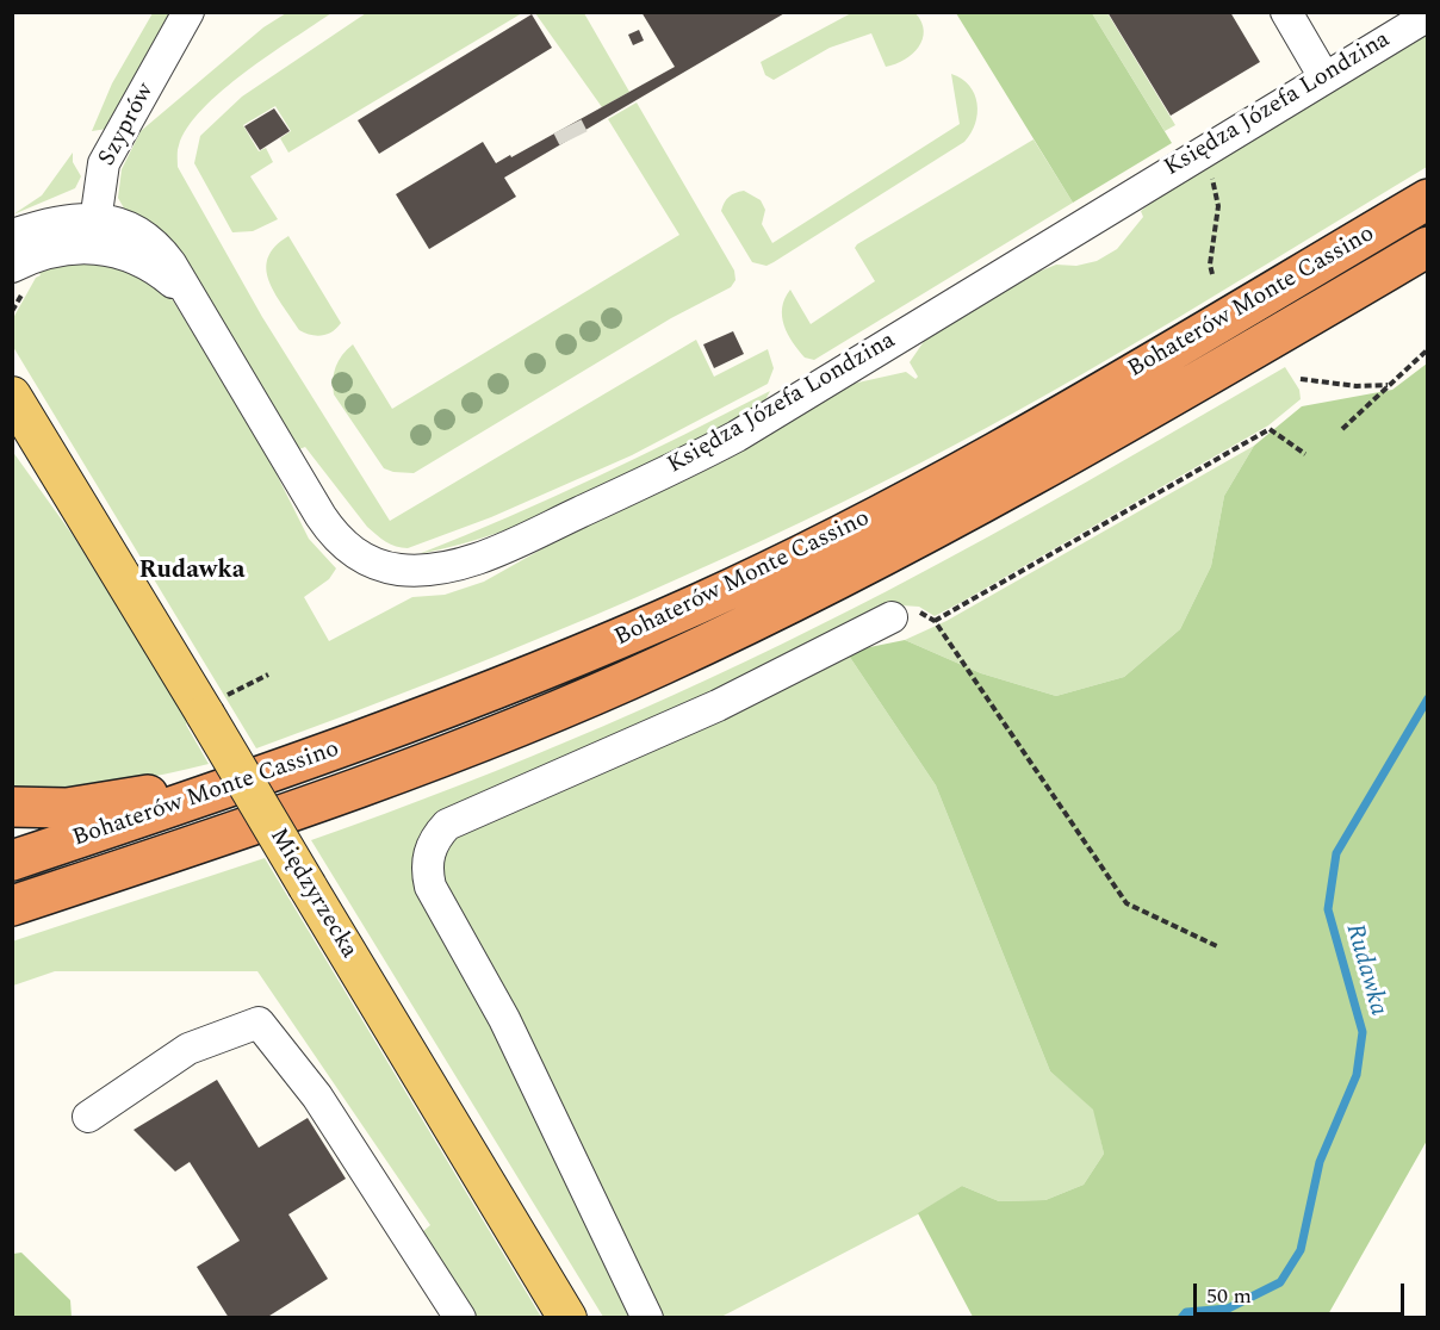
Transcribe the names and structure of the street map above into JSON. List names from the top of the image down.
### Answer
{
  "streets": {
    "highway": ["Bohaterów Monte Cassino"],
    "main road": ["Międzyrzecka"],
    "street": ["Księdza Józefa Londzina", "Szyprów"]
  },
  "crossings": [
    ["Księdza Józefa Londzina", "Szyprów"]
  ],
  "districts": ["Rudawka"],
  "water": ["Rudawka"],
  "scale_bar": "50 m"
}
